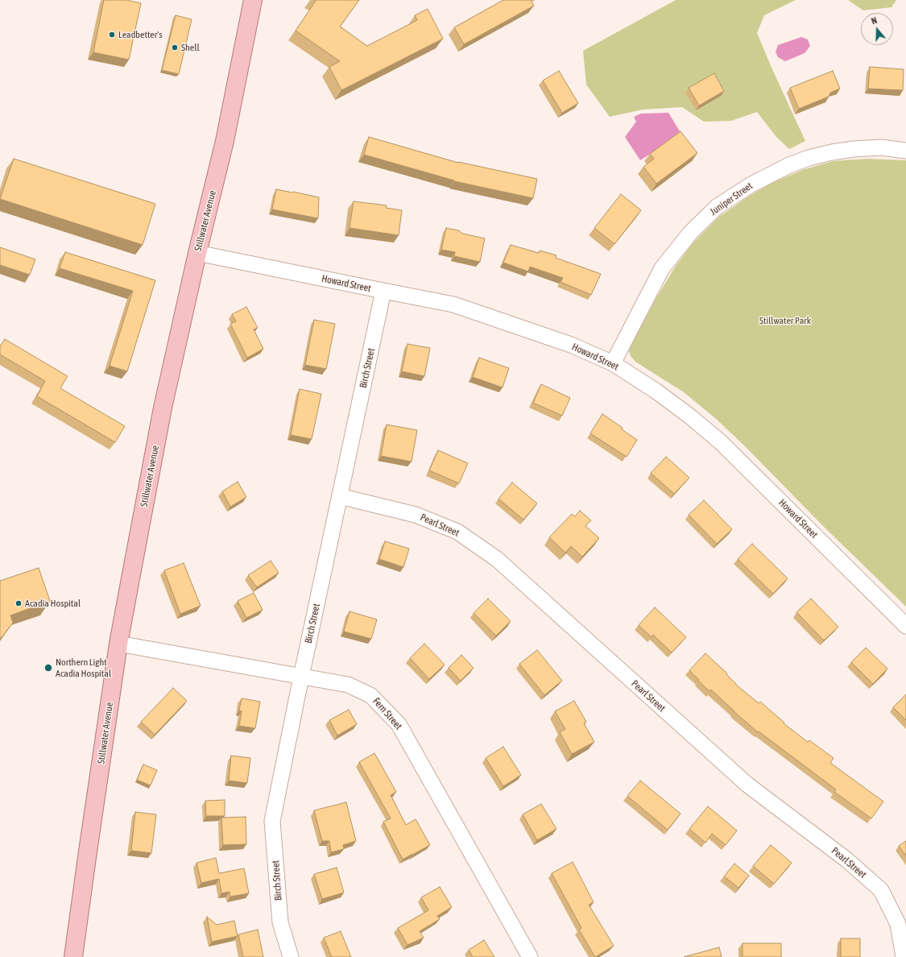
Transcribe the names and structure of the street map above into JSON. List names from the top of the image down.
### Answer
{
  "streets": {
    "main road": ["Stillwater Avenue"],
    "street": [
      "Juniper Street",
      "Howard Street",
      "Birch Street",
      "Pearl Street",
      "Fern Street"
    ]
  },
  "crossings": [
    ["Juniper Street", "Howard Street"],
    ["Stillwater Avenue", "Howard Street"],
    ["Stillwater Avenue", "Fern Street"],
    ["Howard Street", "Birch Street"],
    ["Birch Street", "Pearl Street"],
    ["Birch Street", "Fern Street"]
  ],
  "parks": ["Stillwater Park"],
  "places": [
    "Leadbetter's",
    "Shell",
    "Acadia Hospital",
    "Northern Light Acadia Hospital"
  ],
  "north": "top"
}
